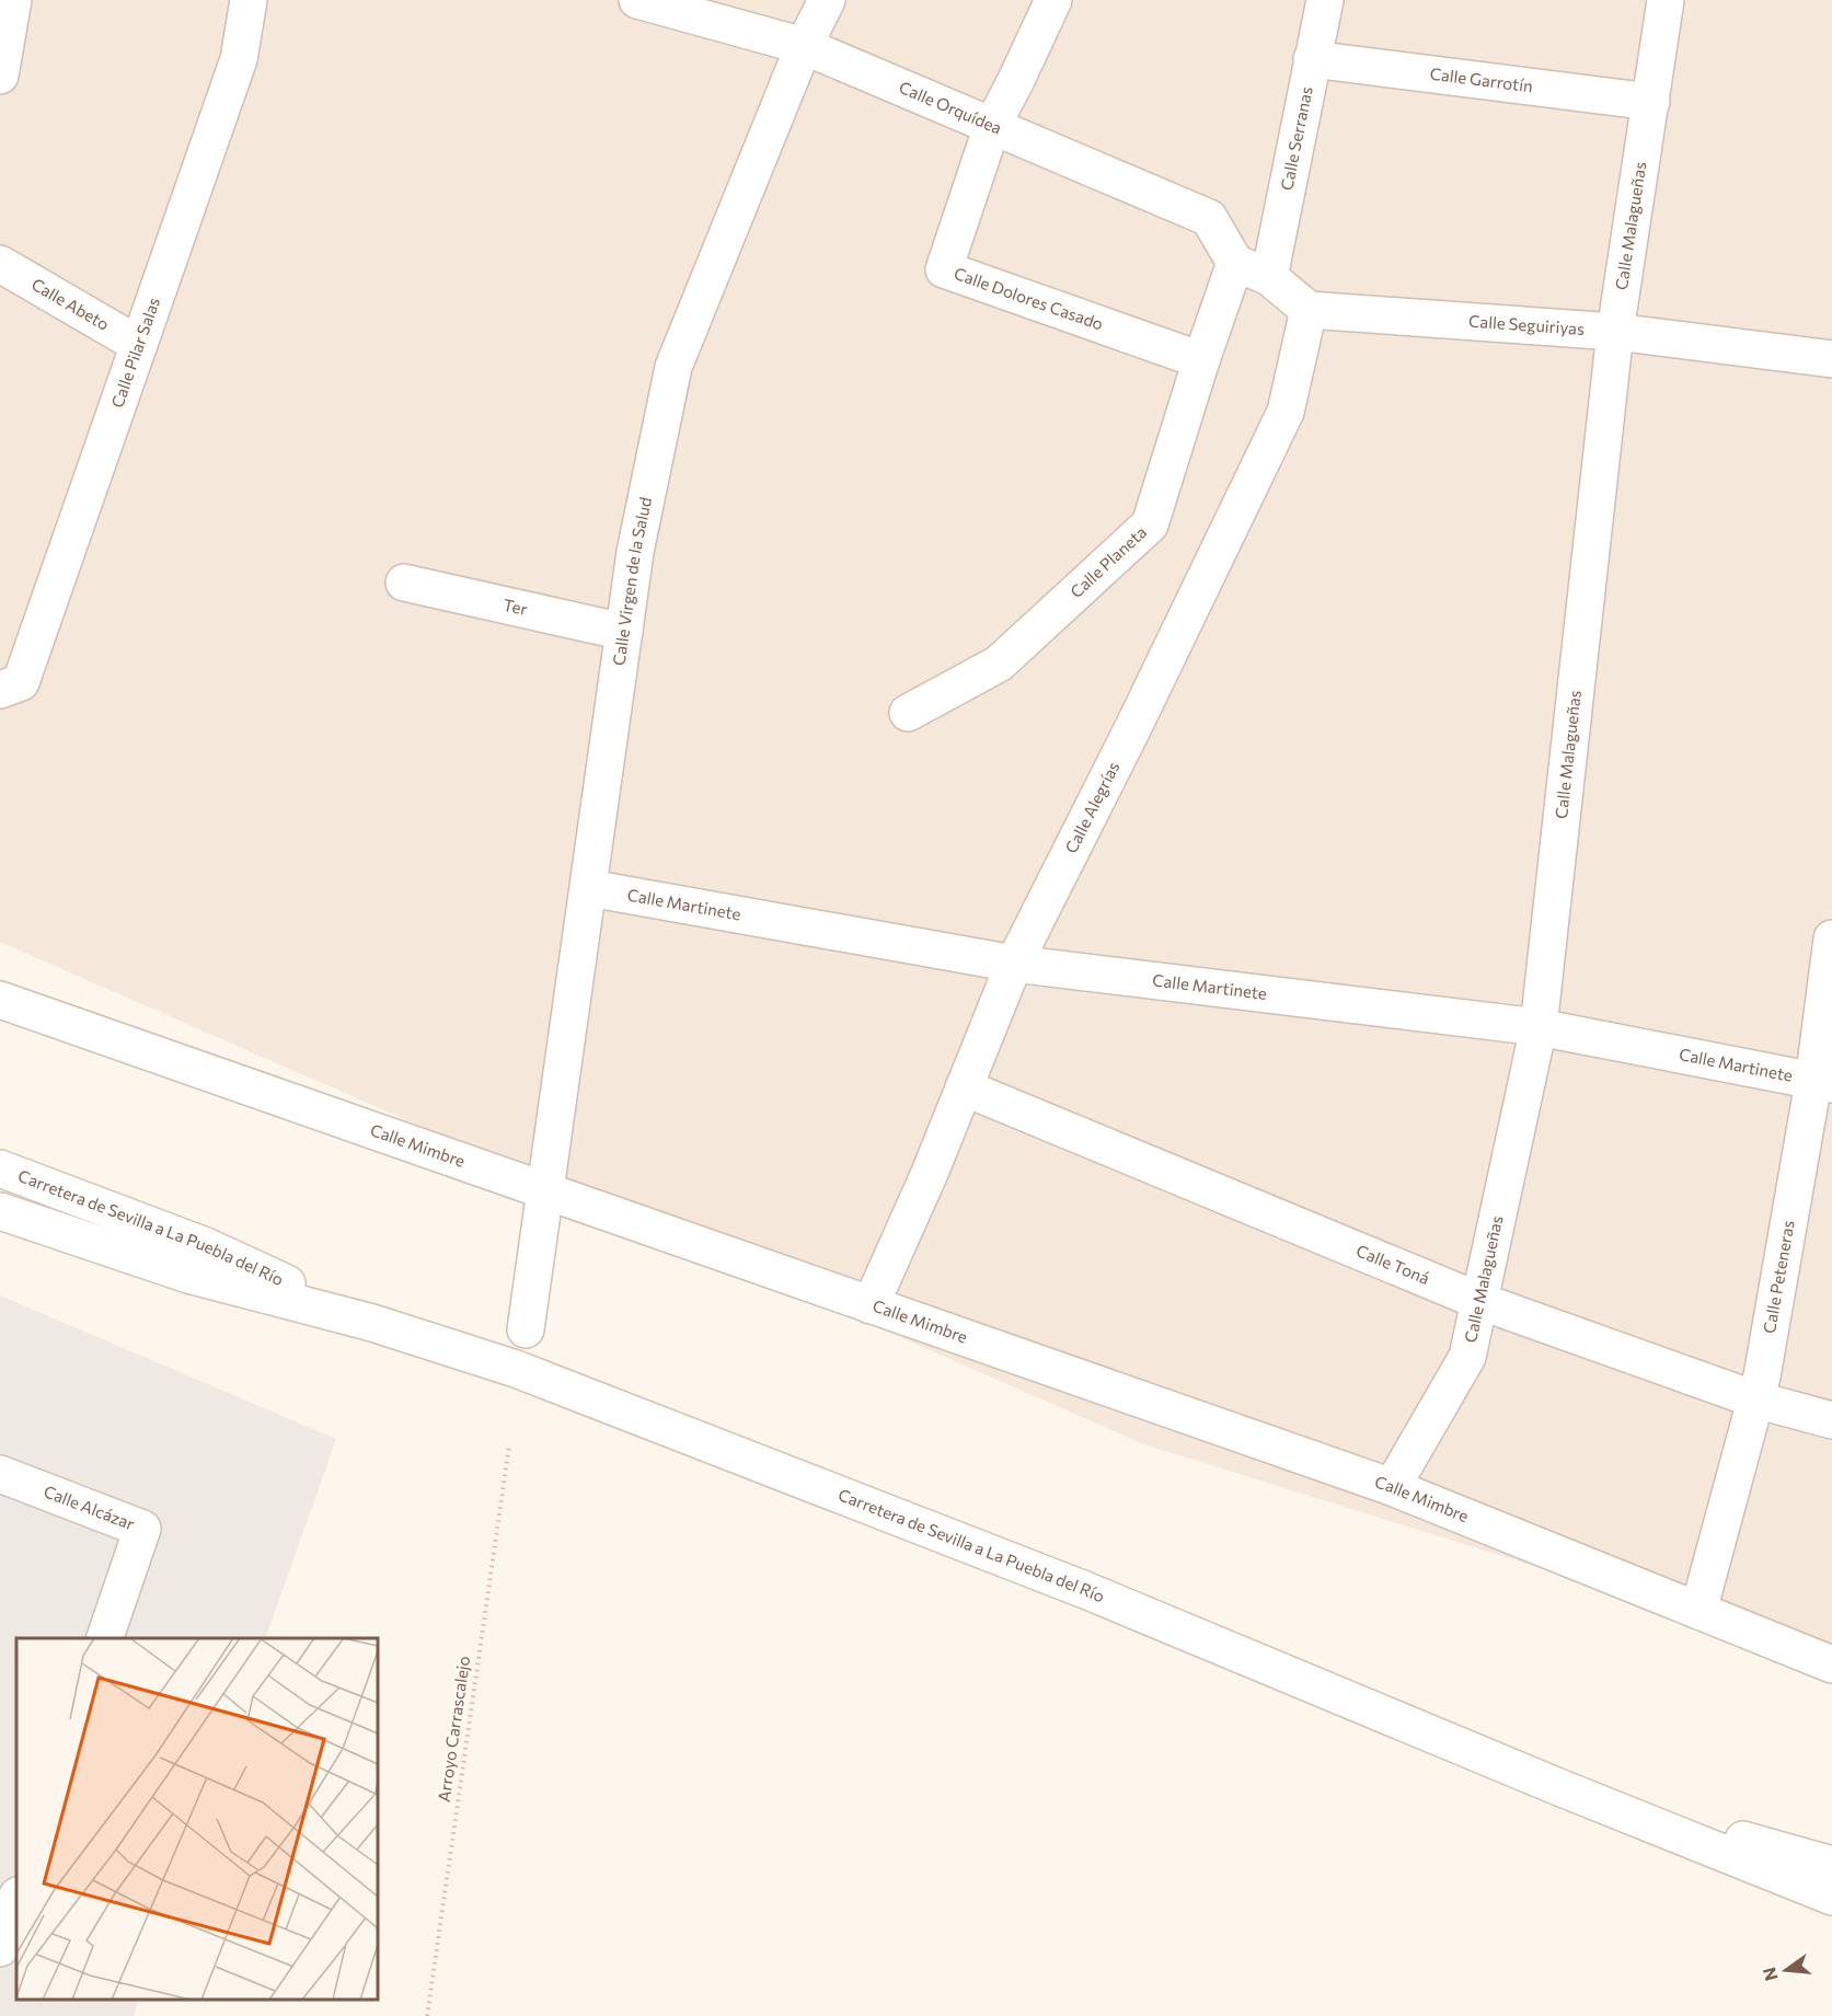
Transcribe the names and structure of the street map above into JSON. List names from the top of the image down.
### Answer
{
  "streets": {
    "street": [
      "Calle Garrotín",
      "Calle Orquídea",
      "Calle Serranas",
      "Calle Malagueñas",
      "Calle Dolores Casado",
      "Calle Abeto",
      "Calle Seguiriyas",
      "Calle Pilar Salas",
      "Calle Planeta",
      "Calle Virgen de la Salud",
      "Ter",
      "Calle Alegrías",
      "Calle Martinete",
      "Calle Mimbre",
      "Carretera de Sevilla a La Puebla del Río",
      "Calle Toná",
      "Calle Peteneras",
      "Calle Alcázar"
    ],
    "path": ["Arroyo Carrascalejo"]
  },
  "crossings": [
    ["Calle Garrotín", "Calle Serranas"],
    ["Calle Garrotín", "Calle Malagueñas"],
    ["Calle Orquídea", "Calle Dolores Casado"],
    ["Calle Orquídea", "Calle Planeta"],
    ["Calle Orquídea", "Calle Virgen de la Salud"],
    ["Calle Malagueñas", "Calle Seguiriyas"],
    ["Calle Malagueñas", "Calle Martinete"],
    ["Calle Malagueñas", "Calle Mimbre"],
    ["Calle Malagueñas", "Calle Toná"],
    ["Calle Dolores Casado", "Calle Planeta"],
    ["Calle Abeto", "Calle Pilar Salas"],
    ["Calle Seguiriyas", "Calle Alegrías"],
    ["Calle Virgen de la Salud", "Ter"],
    ["Calle Virgen de la Salud", "Calle Martinete"],
    ["Calle Virgen de la Salud", "Calle Mimbre"],
    ["Calle Alegrías", "Calle Martinete"],
    ["Calle Alegrías", "Calle Mimbre"],
    ["Calle Alegrías", "Calle Toná"],
    ["Calle Martinete", "Calle Peteneras"],
    ["Calle Mimbre", "Calle Peteneras"],
    ["Calle Toná", "Calle Peteneras"]
  ],
  "north": "left"
}
